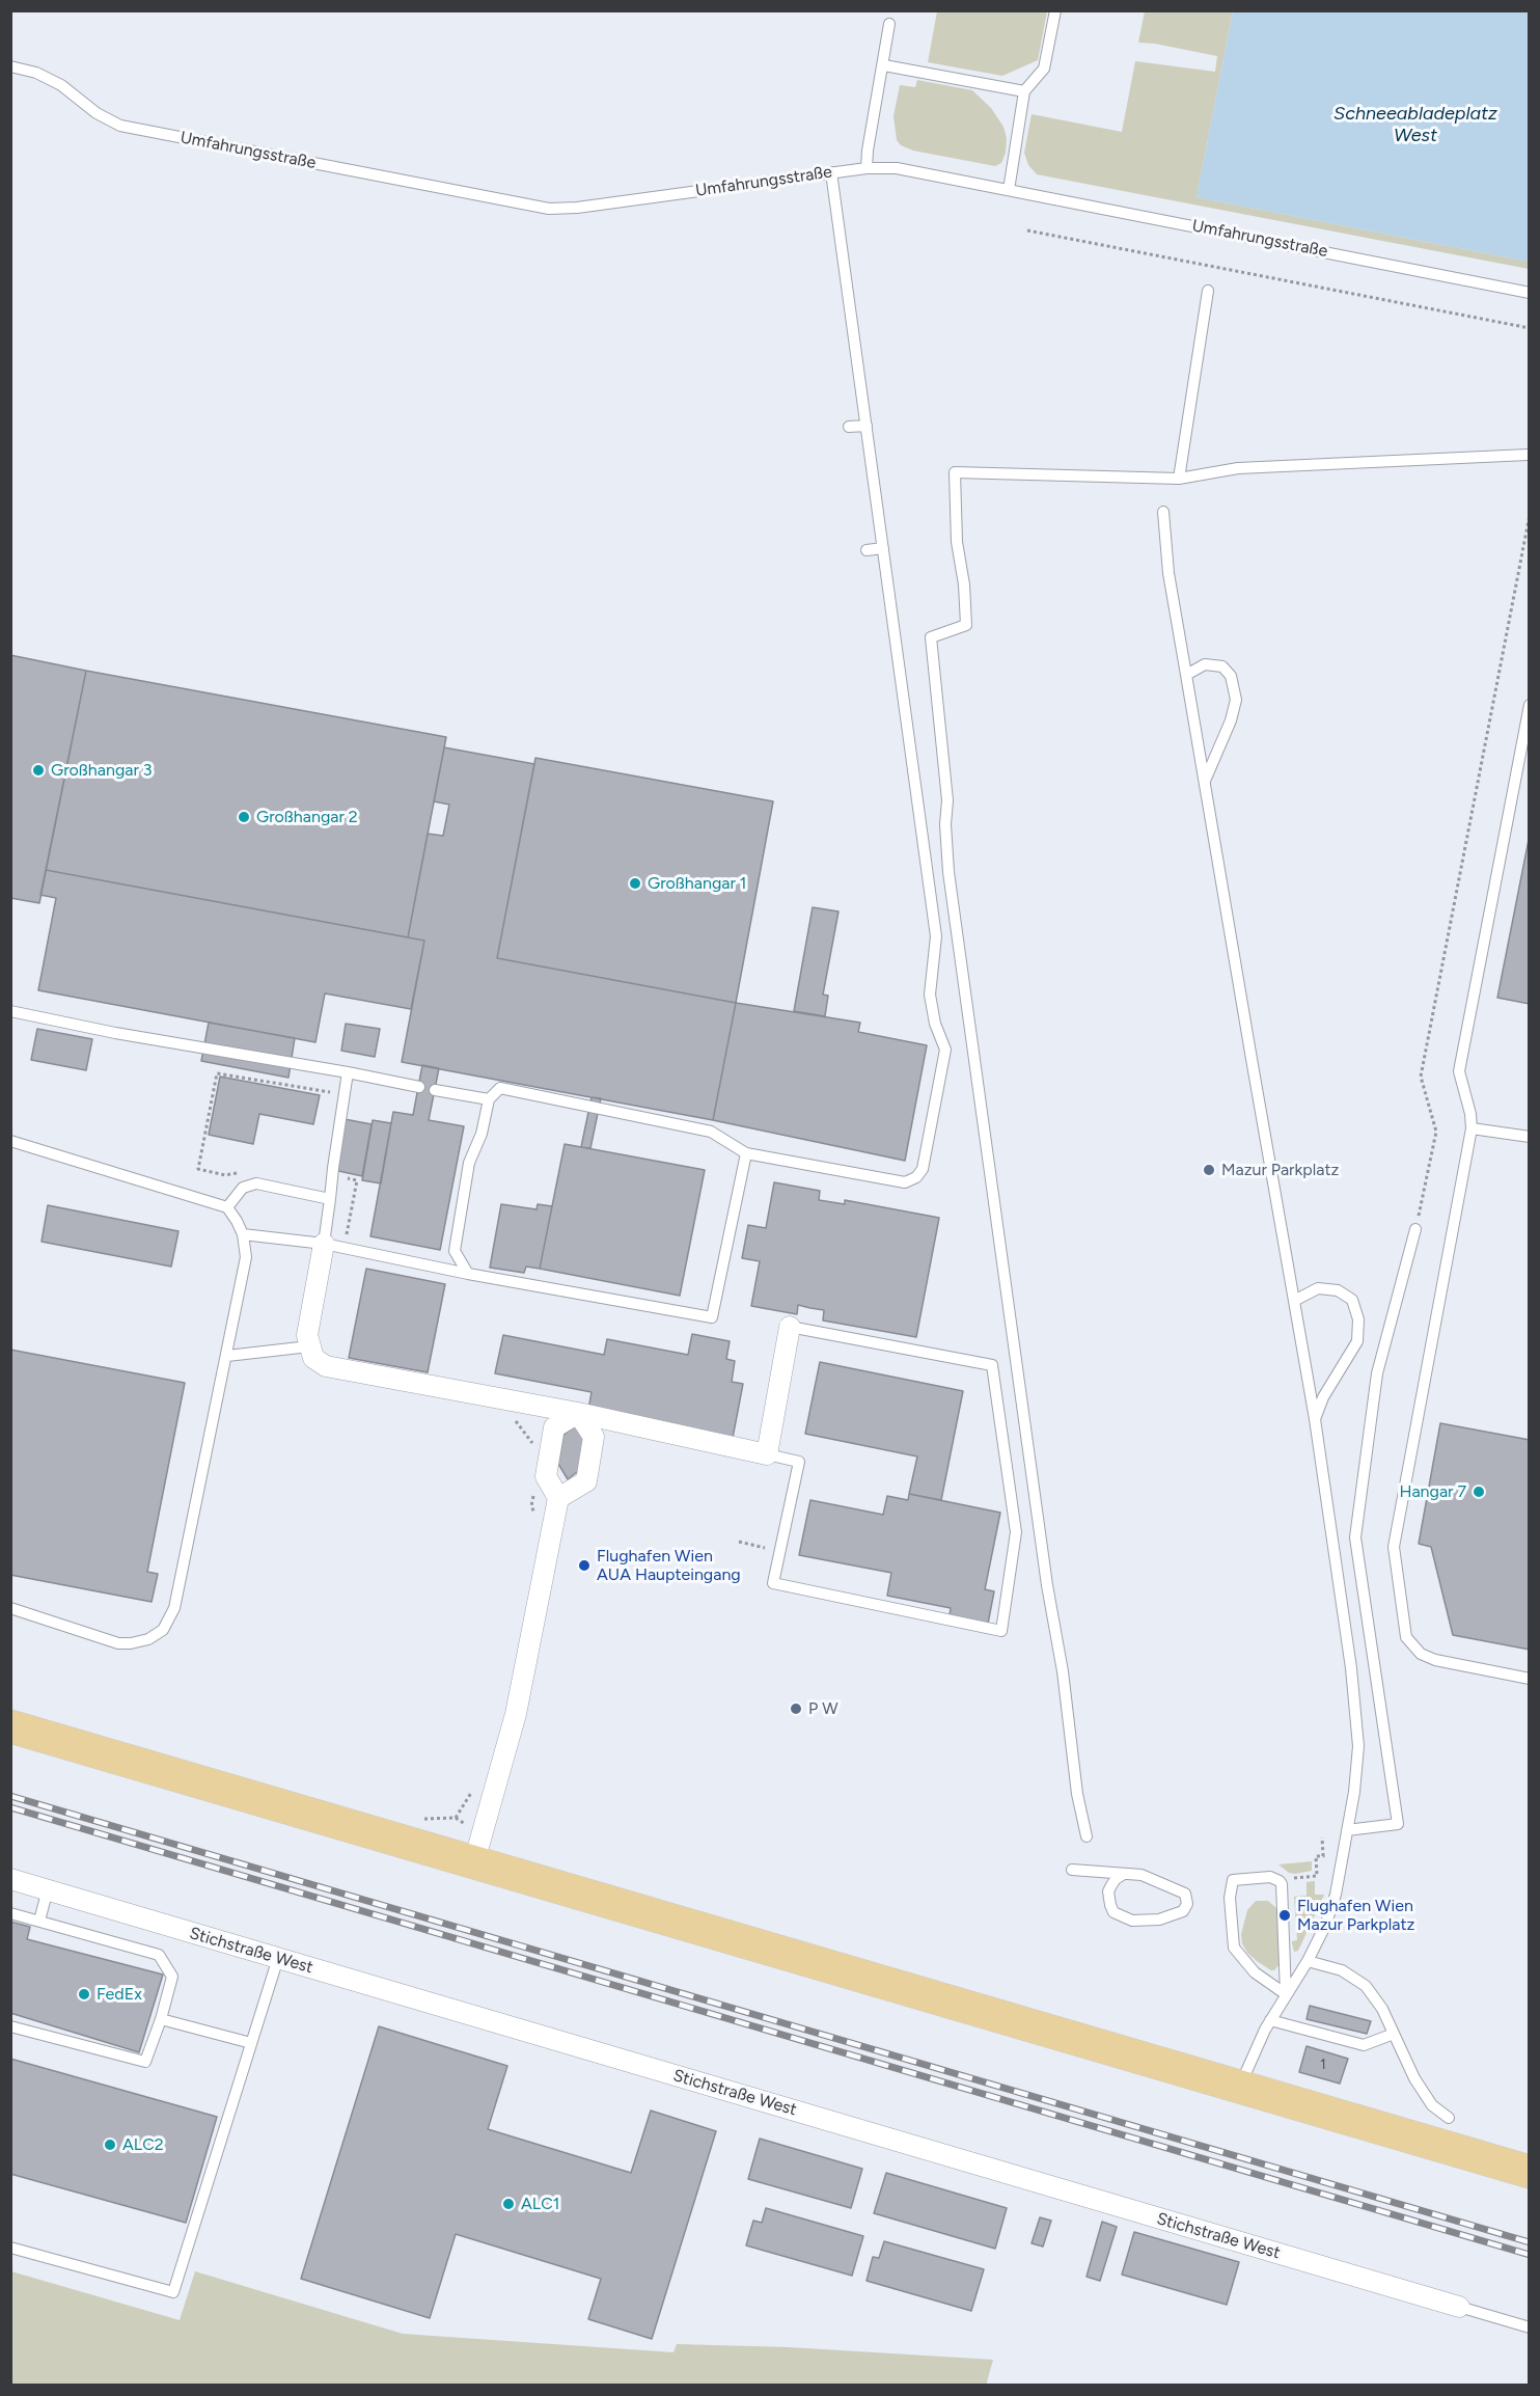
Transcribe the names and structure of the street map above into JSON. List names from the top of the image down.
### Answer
{
  "streets": {
    "street": ["Stichstraße West"],
    "lane": ["Umfahrungsstraße"]
  },
  "water": ["Schneeabladeplatz West"],
  "places": [
    "Großhangar 3",
    "Großhangar 2",
    "Großhangar 1",
    "Mazur Parkplatz",
    "Hangar 7",
    "Flughafen Wien AUA Haupteingang",
    "P W",
    "Flughafen Wien Mazur Parkplatz",
    "FedEx",
    "ALC2",
    "ALC1"
  ],
  "house_numbers": ["1"]
}
